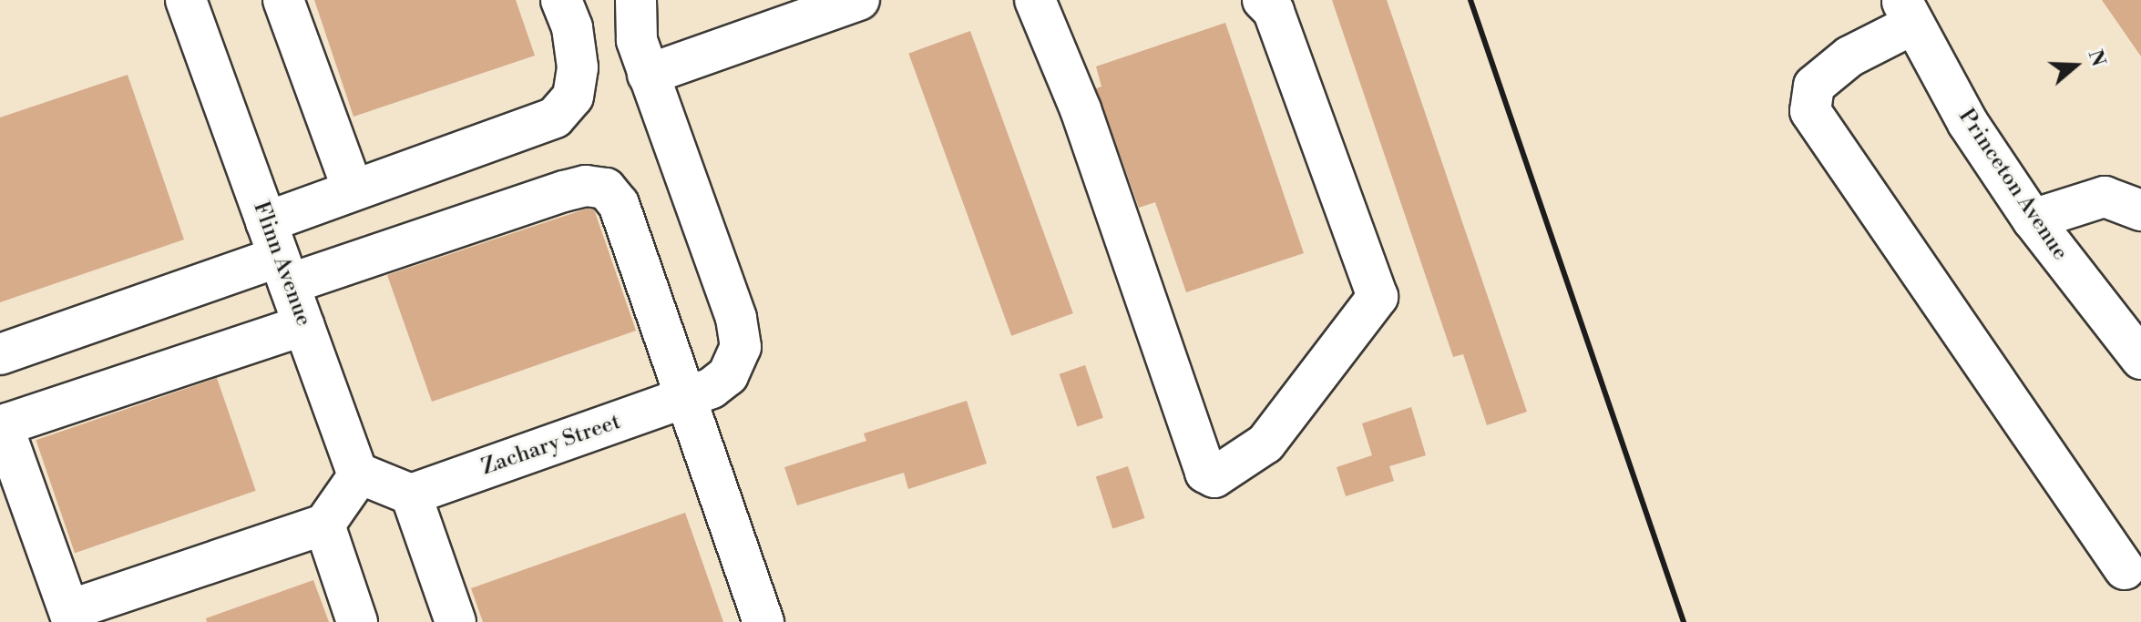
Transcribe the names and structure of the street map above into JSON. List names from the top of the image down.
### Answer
{
  "streets": {
    "street": ["Princeton Avenue", "Flinn Avenue", "Zachary Street"]
  },
  "north": "right"
}
